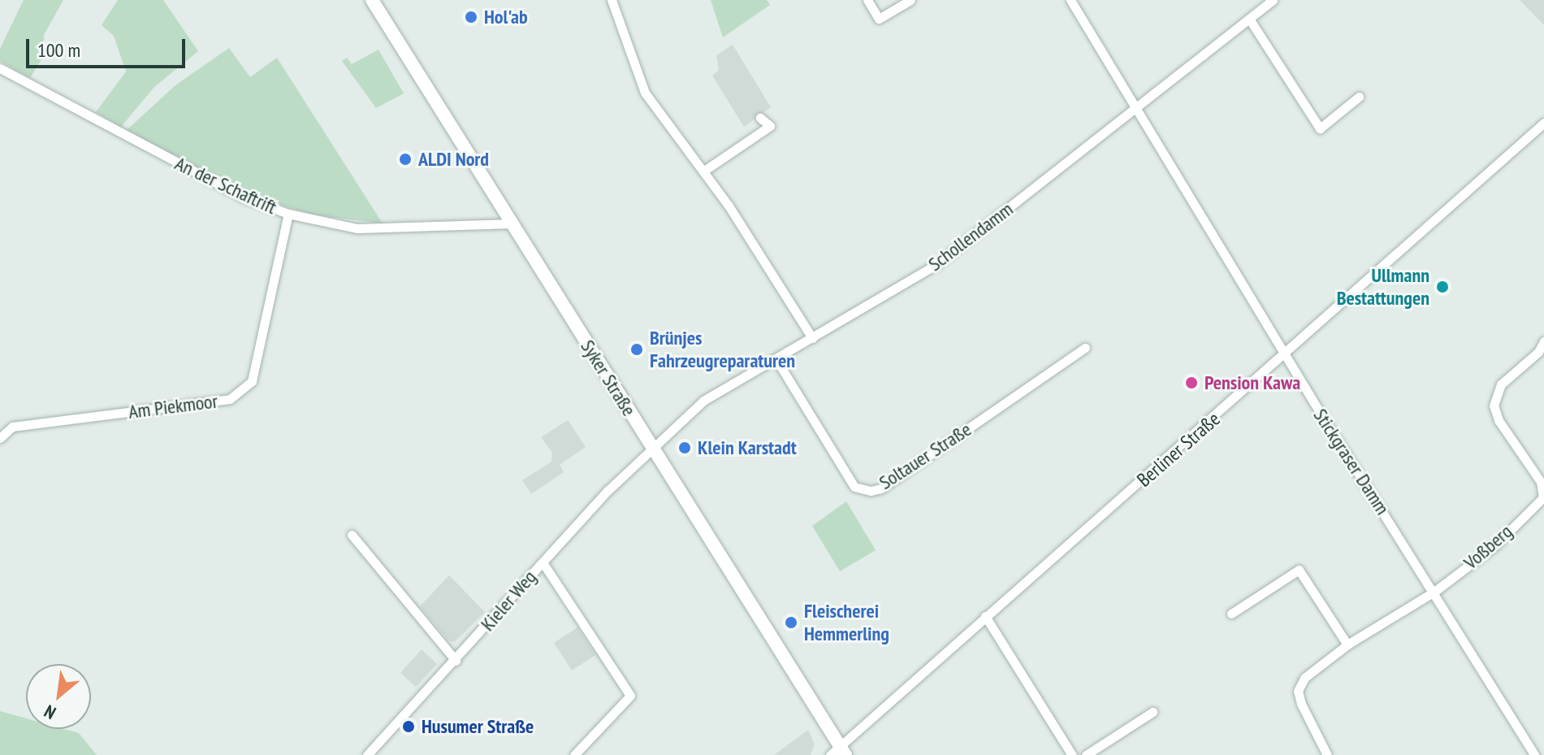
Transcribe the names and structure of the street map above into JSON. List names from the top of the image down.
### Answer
{
  "streets": {
    "main road": ["Syker Straße"],
    "street": [
      "An der Schaftrift",
      "Schollendamm",
      "Am Piekmoor",
      "Berliner Straße",
      "Soltauer Straße",
      "Stickgraser Damm",
      "Voßberg",
      "Kieler Weg"
    ]
  },
  "crossings": [
    ["An der Schaftrift", "Syker Straße"],
    ["An der Schaftrift", "Am Piekmoor"],
    ["Schollendamm", "Syker Straße"],
    ["Schollendamm", "Soltauer Straße"],
    ["Schollendamm", "Stickgraser Damm"],
    ["Schollendamm", "Kieler Weg"],
    ["Syker Straße", "Berliner Straße"],
    ["Syker Straße", "Kieler Weg"],
    ["Berliner Straße", "Stickgraser Damm"],
    ["Stickgraser Damm", "Voßberg"]
  ],
  "places": [
    "Hol'ab",
    "ALDI Nord",
    "Ullmann Bestattungen",
    "Brünjes Fahrzeugreparaturen",
    "Pension Kawa",
    "Klein Karstadt",
    "Fleischerei Hemmerling",
    "Husumer Straße"
  ],
  "scale_bar": "100 m",
  "north": "bottom left"
}
